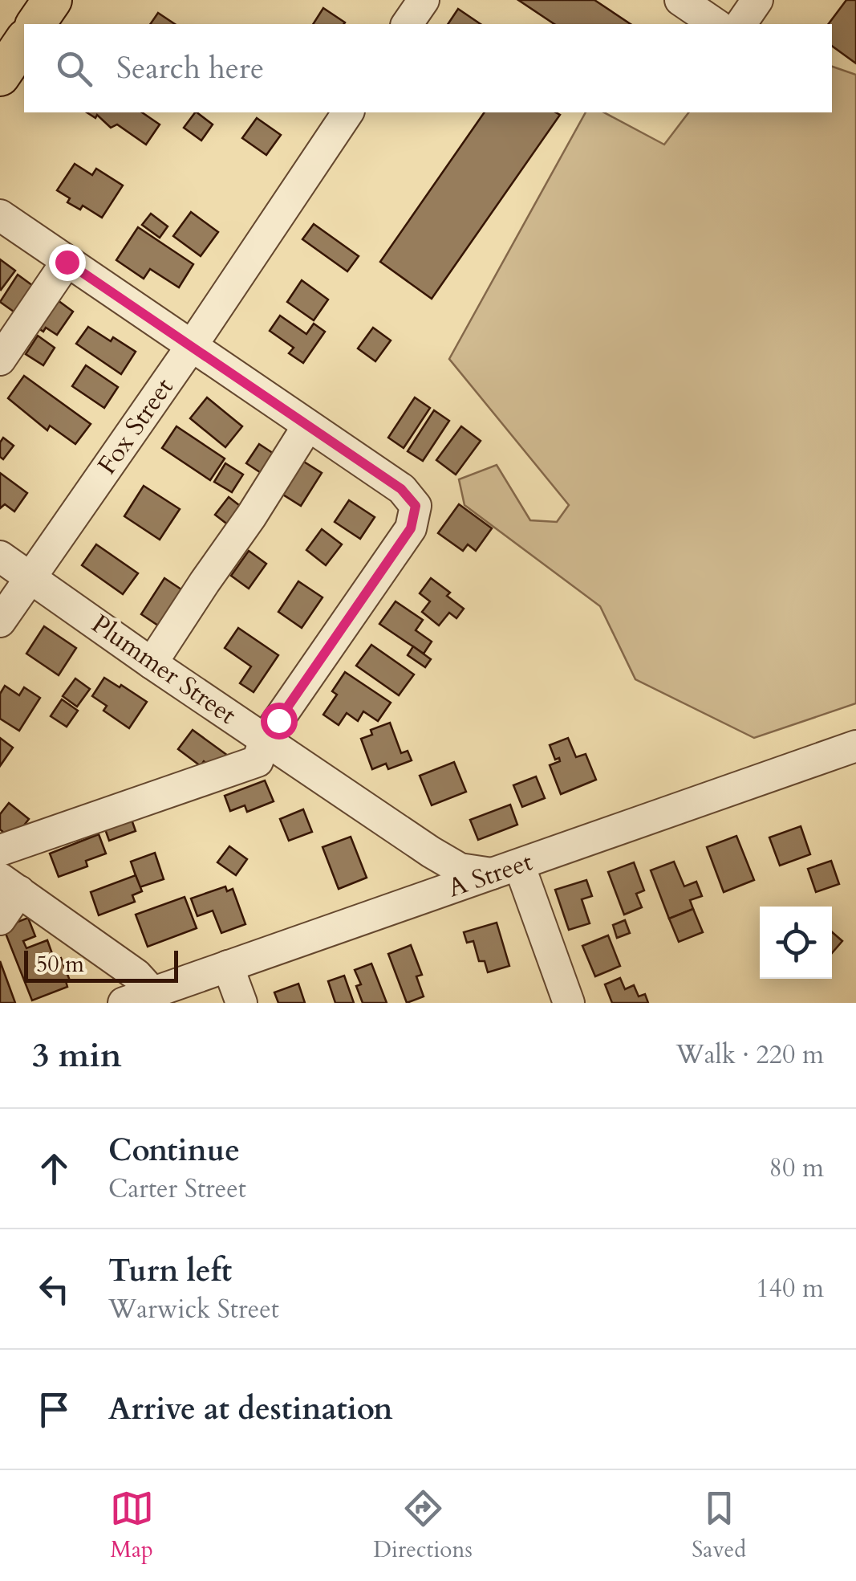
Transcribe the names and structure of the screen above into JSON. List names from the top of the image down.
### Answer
{
  "streets": {
    "street": ["Fox Street", "Plummer Street", "A Street"]
  },
  "crossings": [
    ["Fox Street", "Plummer Street"],
    ["Plummer Street", "A Street"]
  ],
  "scale_bar": "50 m",
  "page": {
    "search": "Search here",
    "scale": "50 m",
    "heading": ["3 min", "Walk · 220 m"],
    "list": [
      ["Continue", "Carter Street", "80 m"],
      ["Turn left", "Warwick Street", "140 m"],
      "Arrive at destination"
    ],
    "nav": ["Map", "Directions", "Saved"]
  }
}
